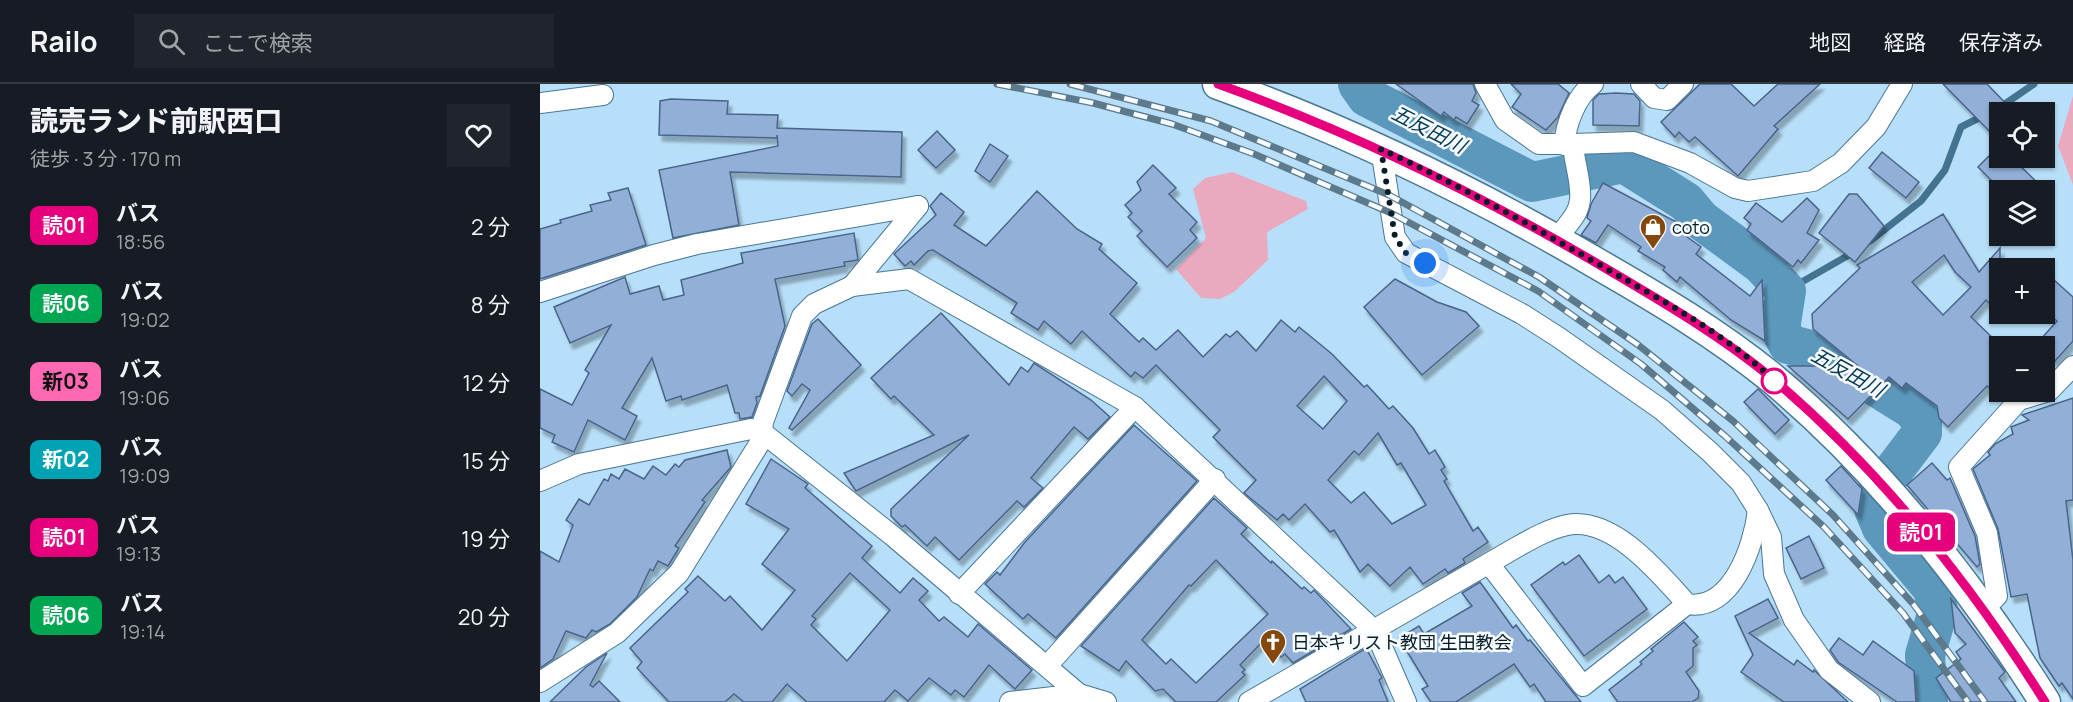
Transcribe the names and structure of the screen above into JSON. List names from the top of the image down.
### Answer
{
  "water": ["五反田川"],
  "places": {
    "shop": ["coto"],
    "church": ["日本キリスト教団 生田教会"]
  },
  "lines": ["bus line 読01"],
  "page": {
    "header": "Railo",
    "search": "ここで検索",
    "nav": ["地図", "経路", "保存済み"],
    "heading": ["読売ランド前駅西口", "徒歩 · 3 分 · 170 m"],
    "on_map": "読01",
    "map_buttons": ["+", "−"],
    "list": [
      {
        "mark": "読01",
        "name": "バス",
        "note": "18:56",
        "value": "2 分"
      },
      {
        "mark": "読06",
        "name": "バス",
        "note": "19:02",
        "value": "8 分"
      },
      {
        "mark": "新03",
        "name": "バス",
        "note": "19:06",
        "value": "12 分"
      },
      {
        "mark": "新02",
        "name": "バス",
        "note": "19:09",
        "value": "15 分"
      },
      {
        "mark": "読01",
        "name": "バス",
        "note": "19:13",
        "value": "19 分"
      },
      {
        "mark": "読06",
        "name": "バス",
        "note": "19:14",
        "value": "20 分"
      }
    ]
  }
}
